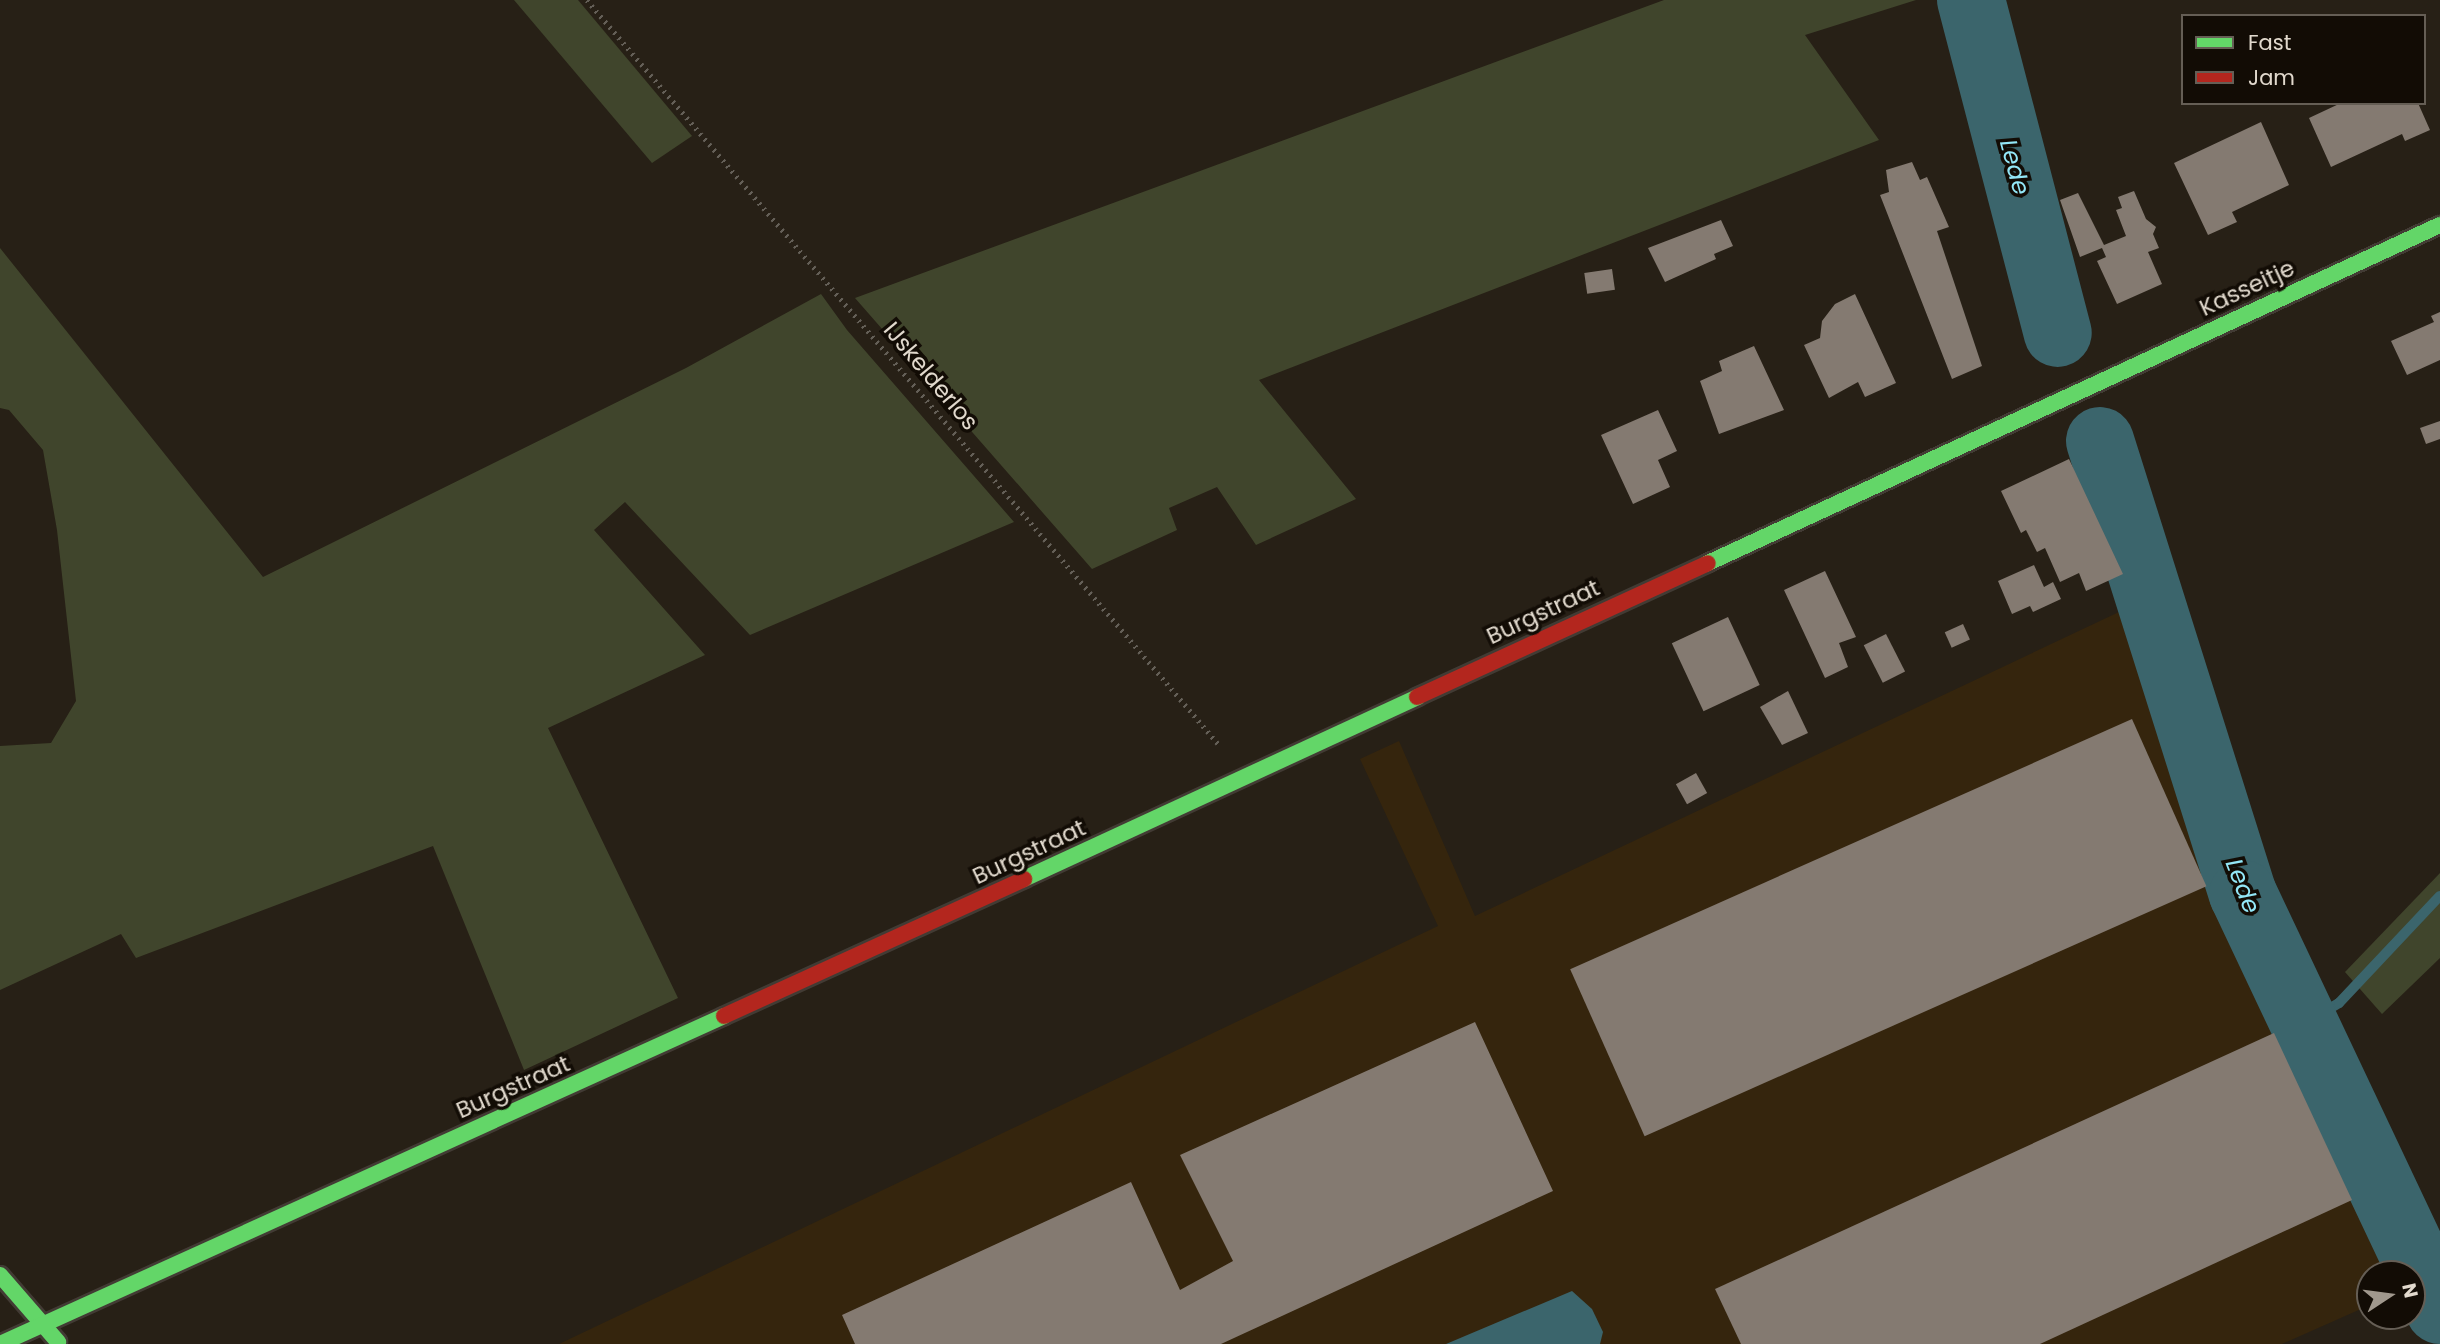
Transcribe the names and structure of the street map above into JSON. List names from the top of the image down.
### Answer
{
  "streets": {
    "street": ["Kasseitje", "Burgstraat"],
    "path": ["IJskelderlos"]
  },
  "crossings": [
    ["Kasseitje", "Burgstraat"],
    ["IJskelderlos", "Burgstraat"]
  ],
  "water": ["Lede"],
  "legend": ["Fast", "Jam"],
  "north": "right"
}
